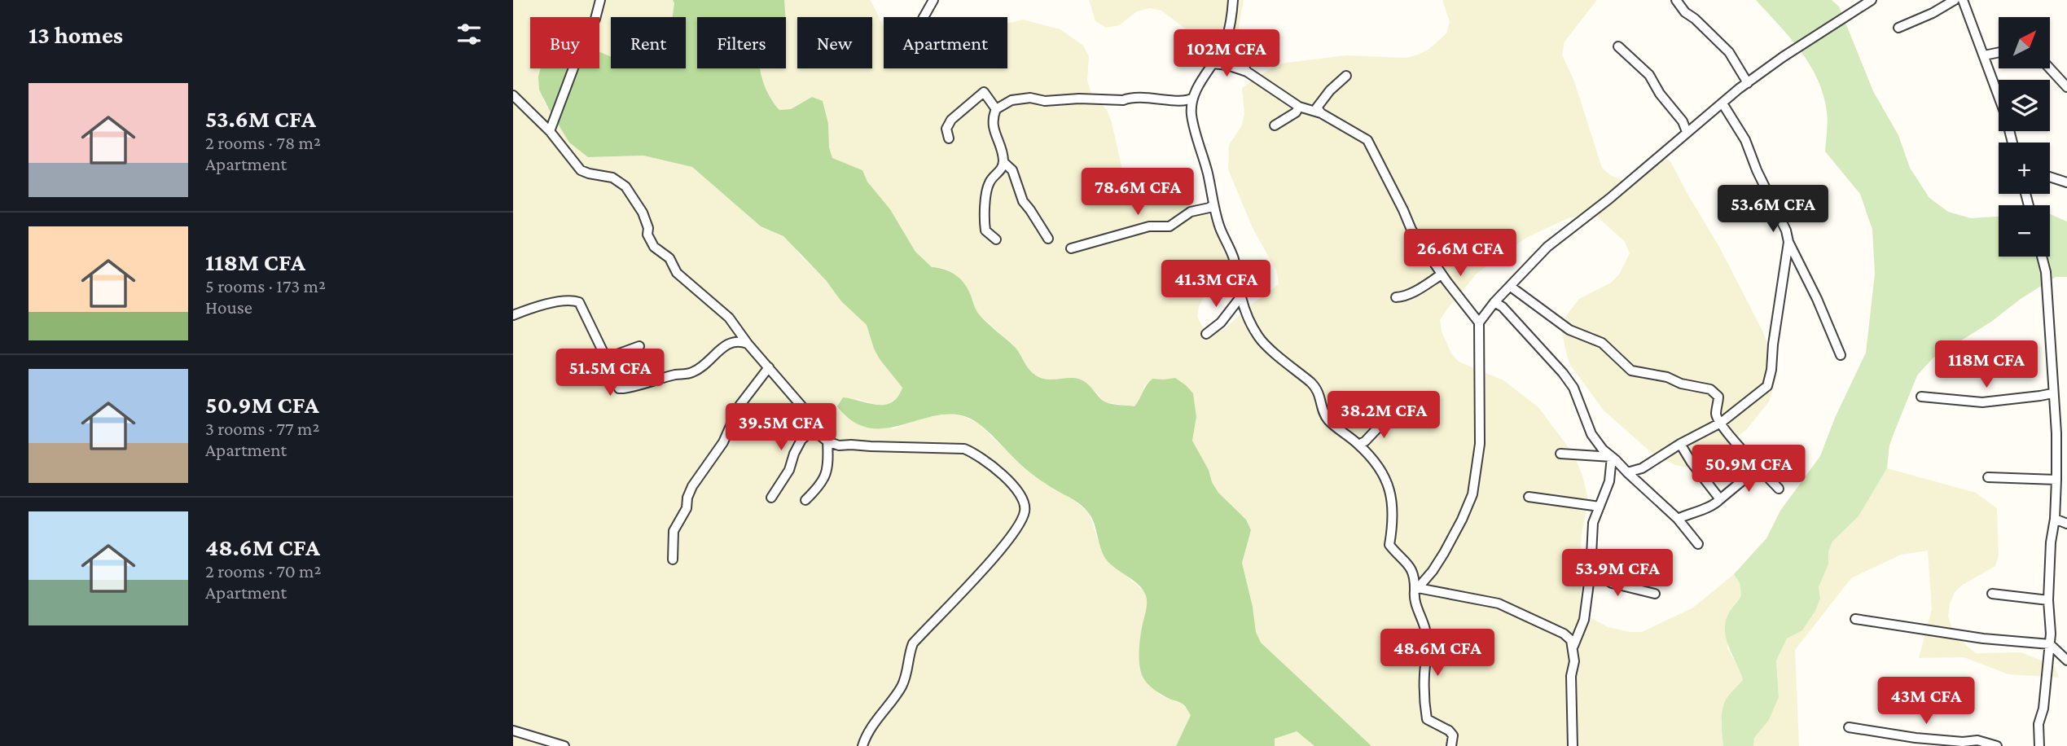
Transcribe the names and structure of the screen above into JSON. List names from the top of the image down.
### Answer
{
  "north": "top right",
  "page": {
    "heading": "13 homes",
    "map_buttons": ["+", "−"],
    "chip": [
      "Buy",
      "Rent",
      "Filters",
      "New",
      "Apartment"
    ],
    "price": [
      "102M CFA",
      "78.6M CFA",
      "53.6M CFA",
      "26.6M CFA",
      "41.3M CFA",
      "118M CFA",
      "51.5M CFA",
      "38.2M CFA",
      "39.5M CFA",
      "50.9M CFA",
      "53.9M CFA",
      "48.6M CFA",
      "43M CFA"
    ],
    "list": [
      {
        "name": "53.6M CFA",
        "note": "2 rooms · 78 m² · Apartment"
      },
      {
        "name": "118M CFA",
        "note": "5 rooms · 173 m² · House"
      },
      {
        "name": "50.9M CFA",
        "note": "3 rooms · 77 m² · Apartment"
      },
      {
        "name": "48.6M CFA",
        "note": "2 rooms · 70 m² · Apartment"
      }
    ]
  }
}
